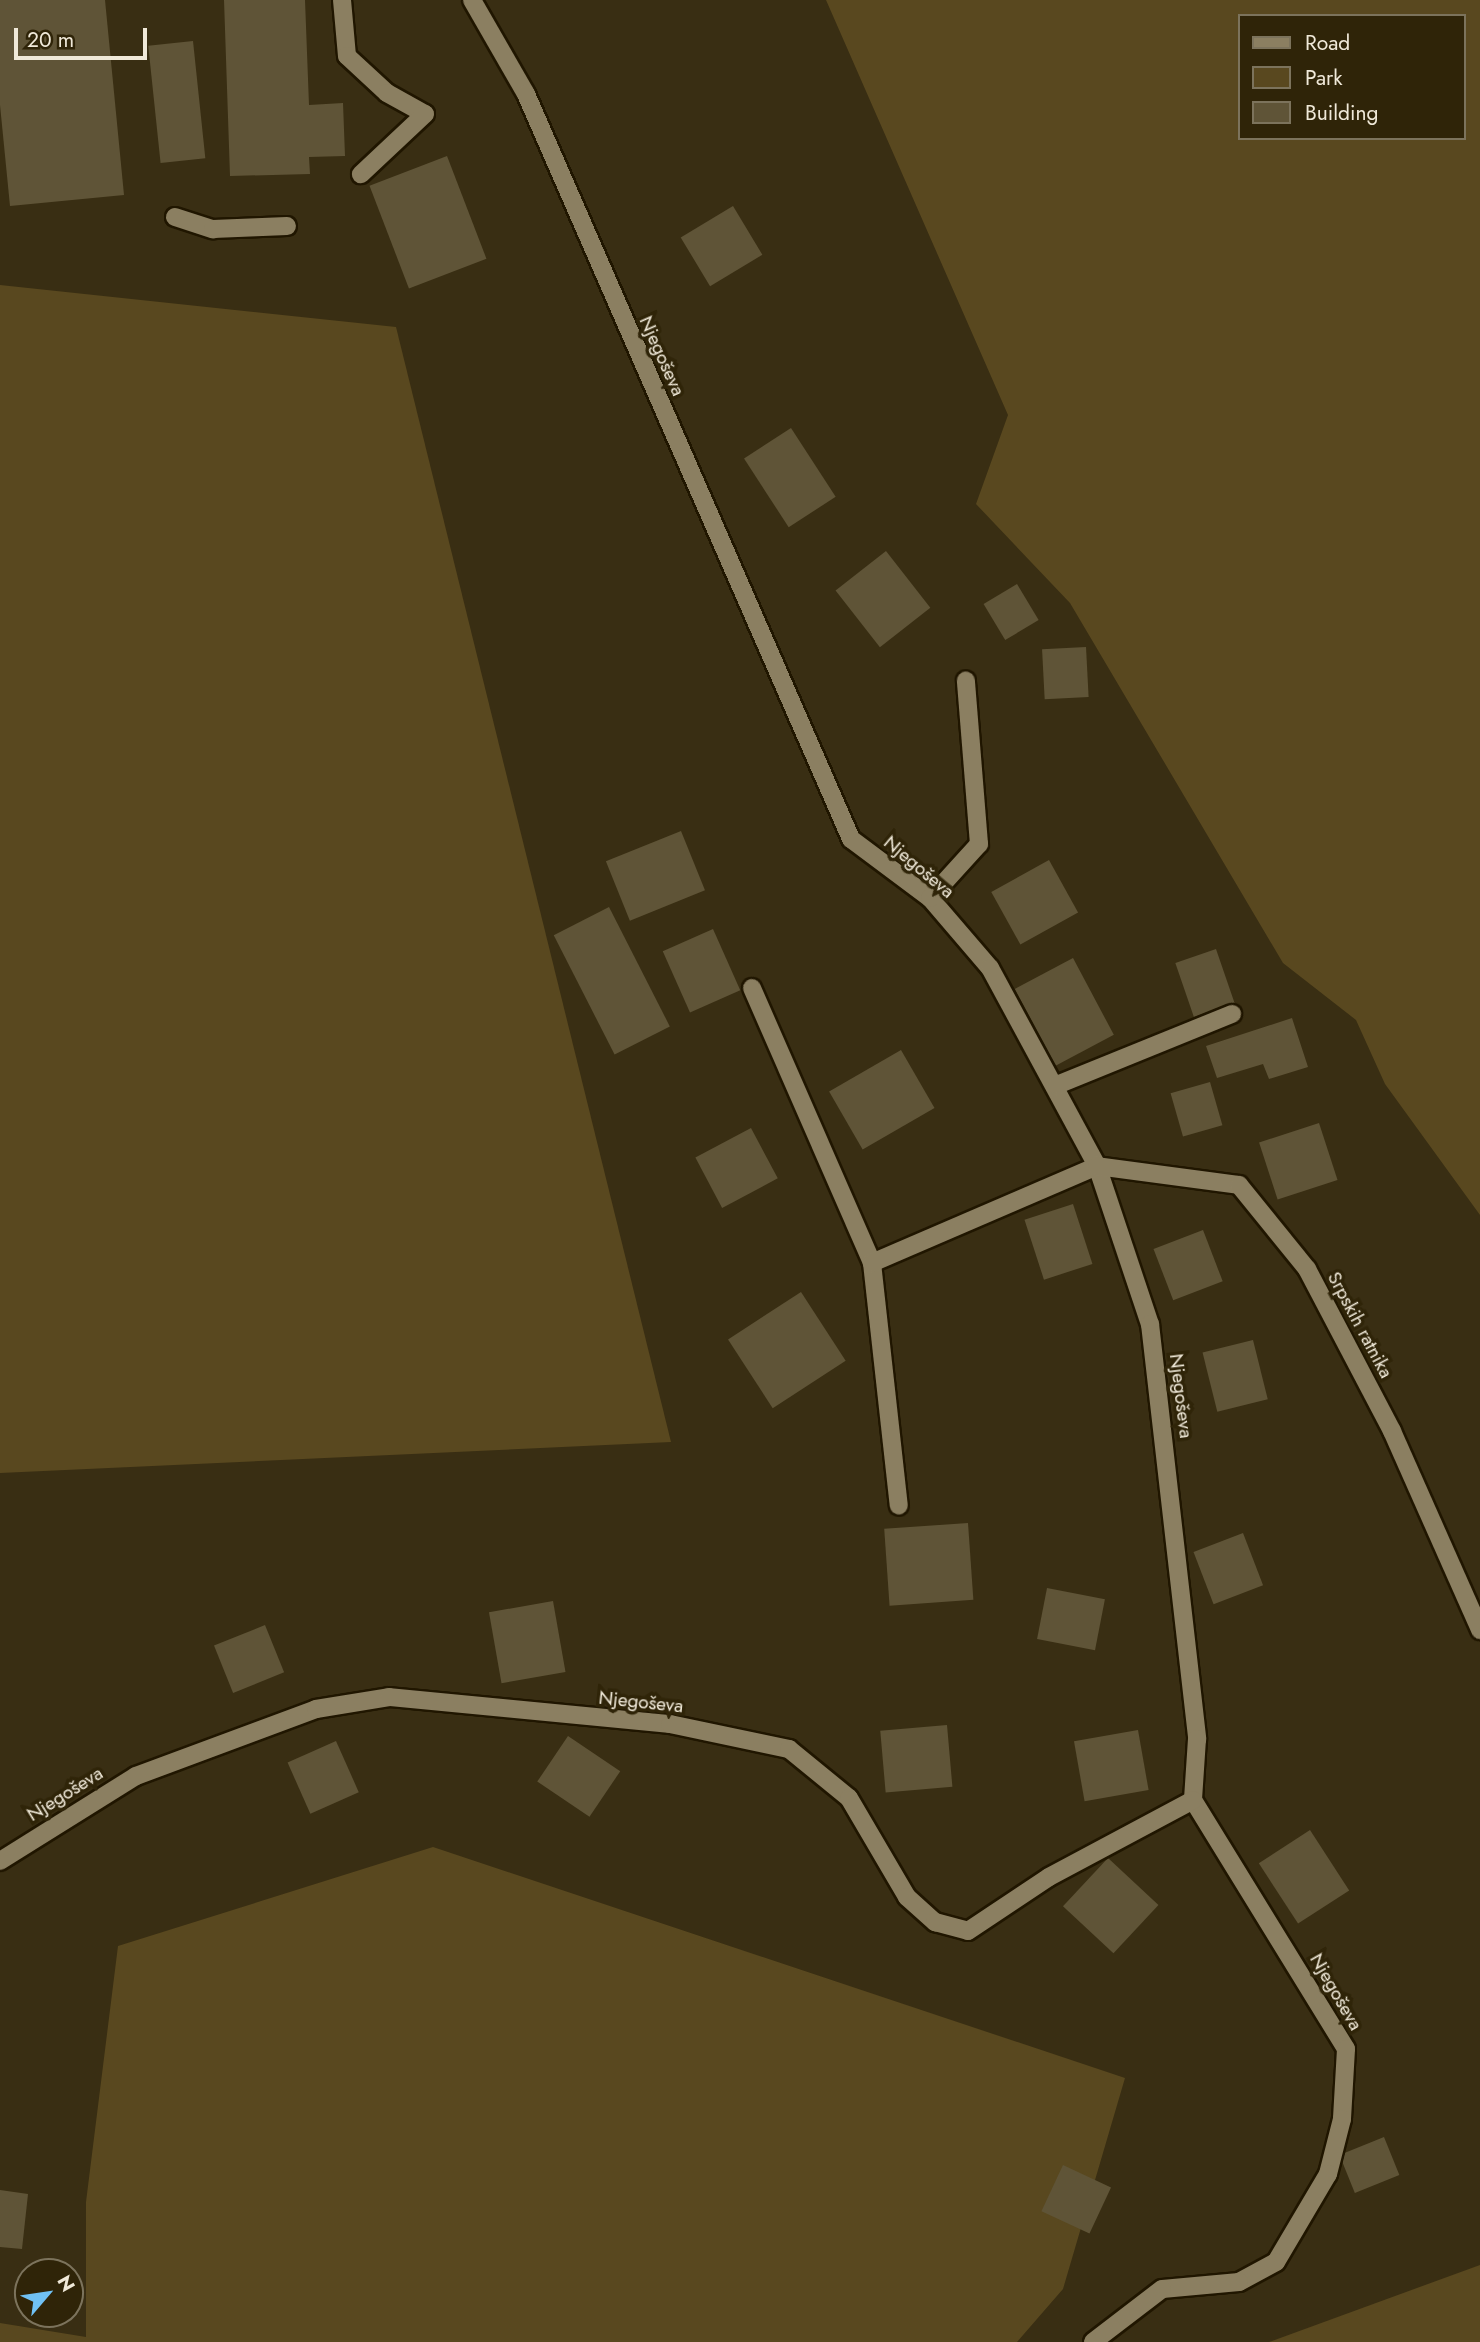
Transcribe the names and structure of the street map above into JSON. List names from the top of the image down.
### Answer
{
  "streets": {
    "street": ["Njegoševa", "Srpskih ratnika"]
  },
  "crossings": [
    ["Njegoševa", "Srpskih ratnika"]
  ],
  "legend": ["Road", "Park", "Building"],
  "scale_bar": "20 m",
  "north": "top right"
}
